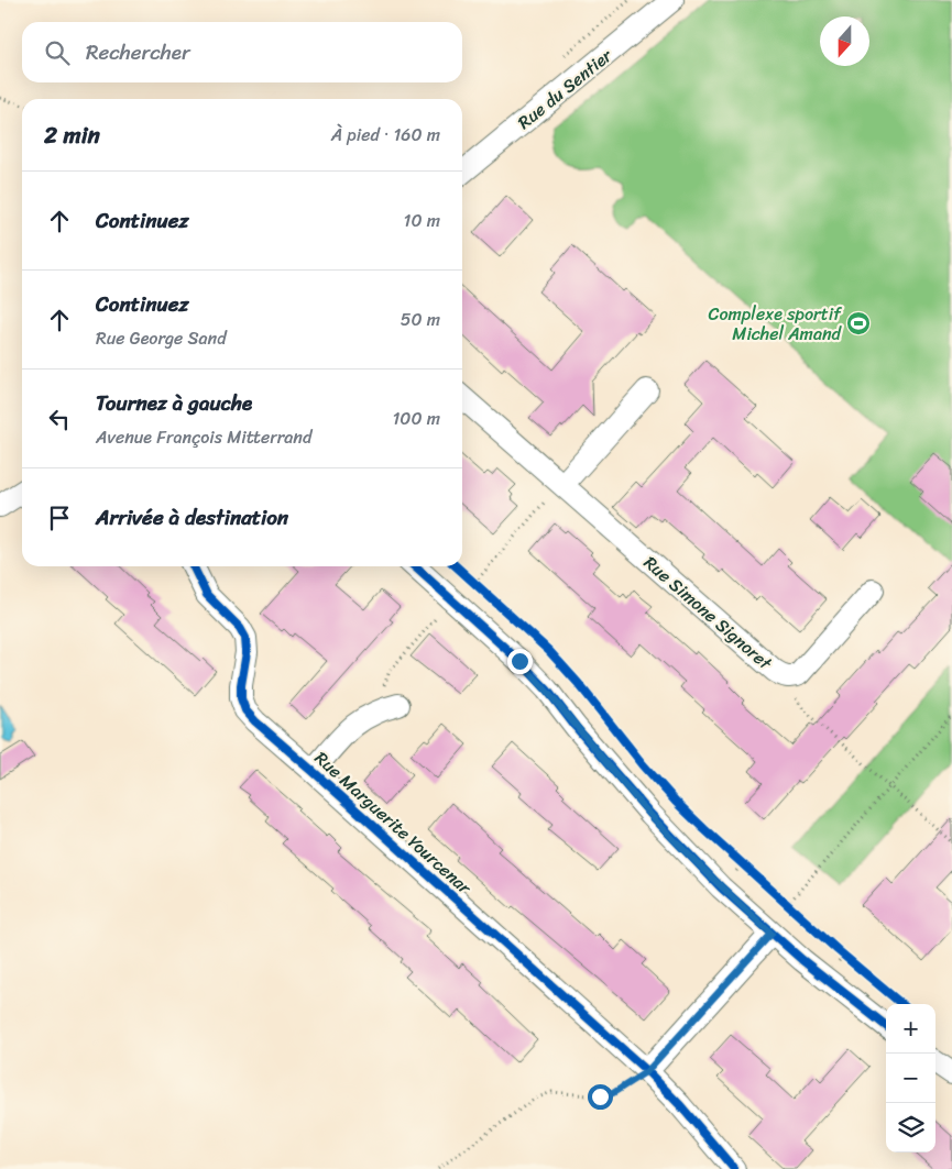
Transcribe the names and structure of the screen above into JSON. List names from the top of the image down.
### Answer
{
  "streets": {
    "street": ["Rue du Sentier", "Rue Simone Signoret", "Rue Marguerite Yourcenar"]
  },
  "places": {
    "sports": ["Complexe sportif Michel Amand"]
  },
  "north": "bottom",
  "page": {
    "search": "Rechercher",
    "heading": ["2 min", "À pied · 160 m"],
    "list": [
      ["Continuez", "10 m"],
      ["Continuez", "Rue George Sand", "50 m"],
      ["Tournez à gauche", "Avenue François Mitterrand", "100 m"],
      "Arrivée à destination"
    ],
    "map_buttons": ["+", "−"]
  }
}
